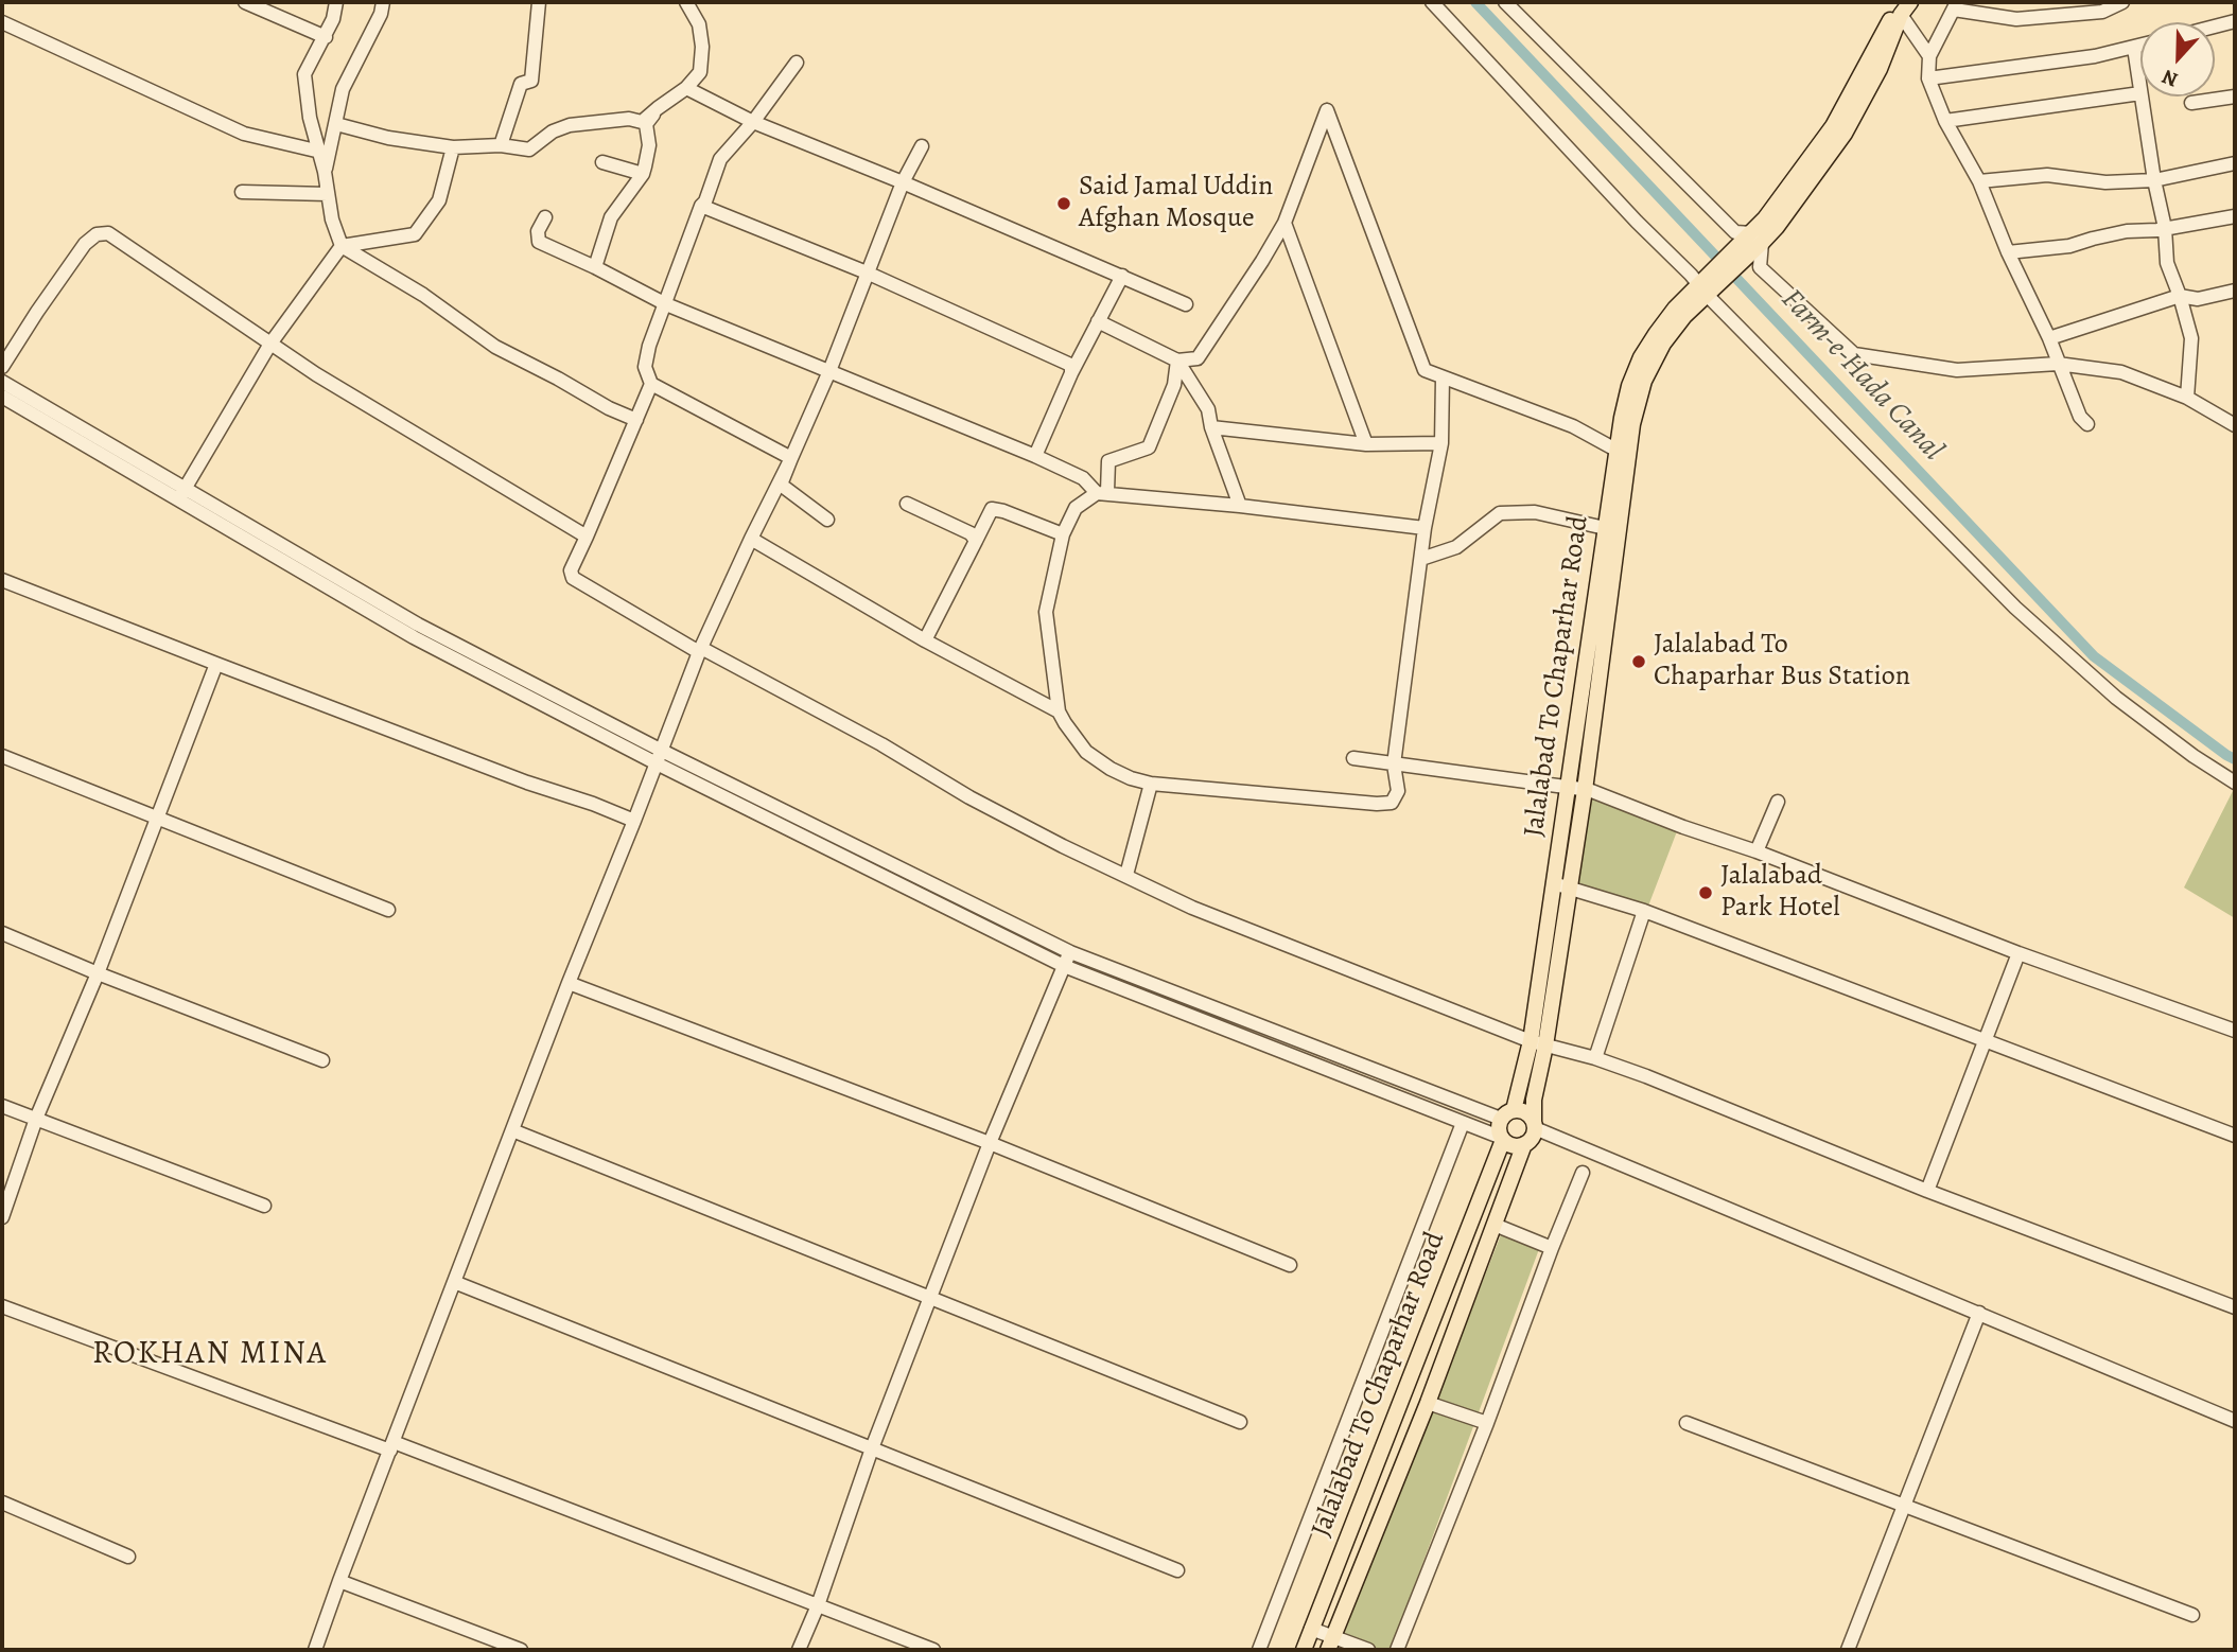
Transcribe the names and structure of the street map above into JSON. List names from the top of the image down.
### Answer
{
  "streets": {
    "main road": ["Jalalabad To Chaparhar Road"]
  },
  "districts": ["ROKHAN MINA"],
  "water": ["Farm-e-Hada Canal"],
  "places": ["Said Jamal Uddin Afghan Mosque", "Jalalabad To Chaparhar Bus Station", "Jalalabad Park Hotel"],
  "north": "bottom"
}
